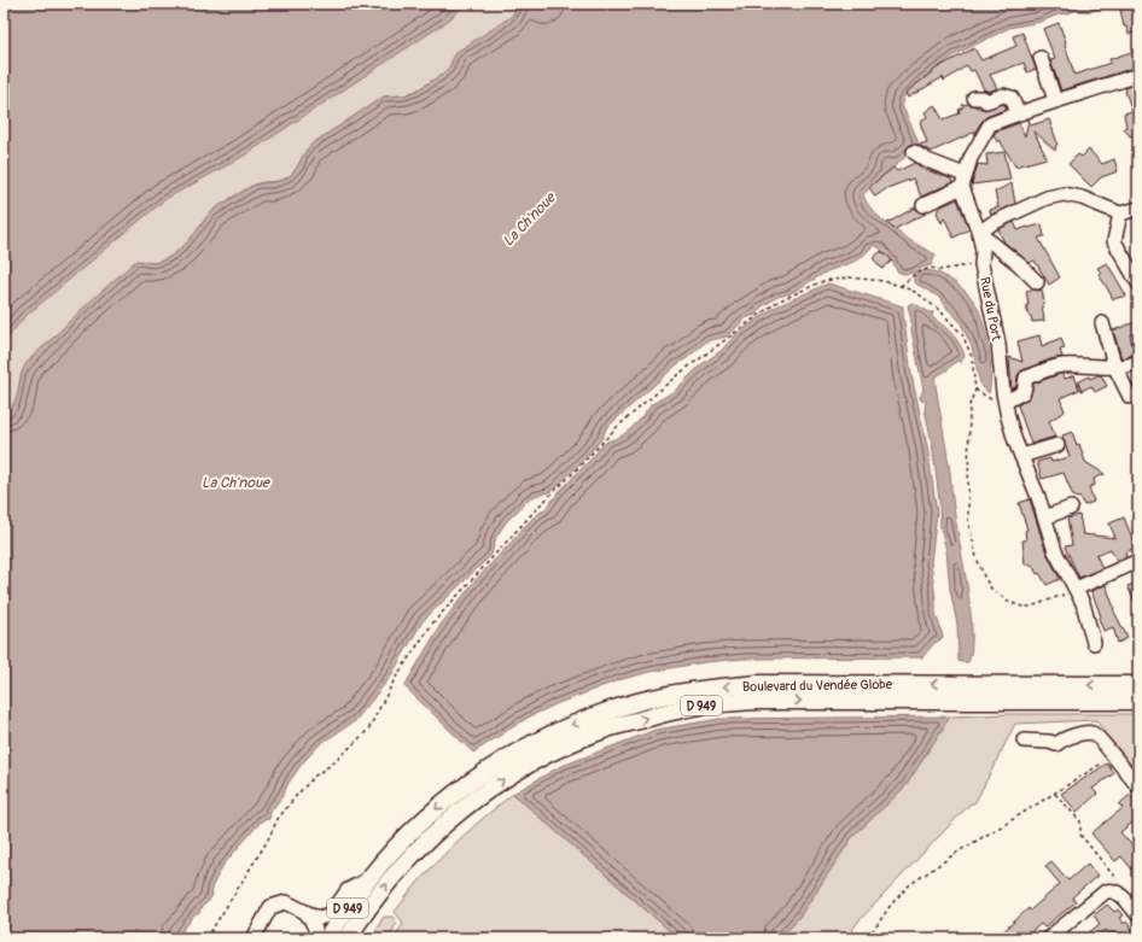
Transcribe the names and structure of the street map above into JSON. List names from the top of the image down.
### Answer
{
  "streets": {
    "main road": ["Boulevard du Vendée Globe", "D 949"],
    "street": ["Rue du Port"]
  },
  "water": ["La Ch'noue"]
}
